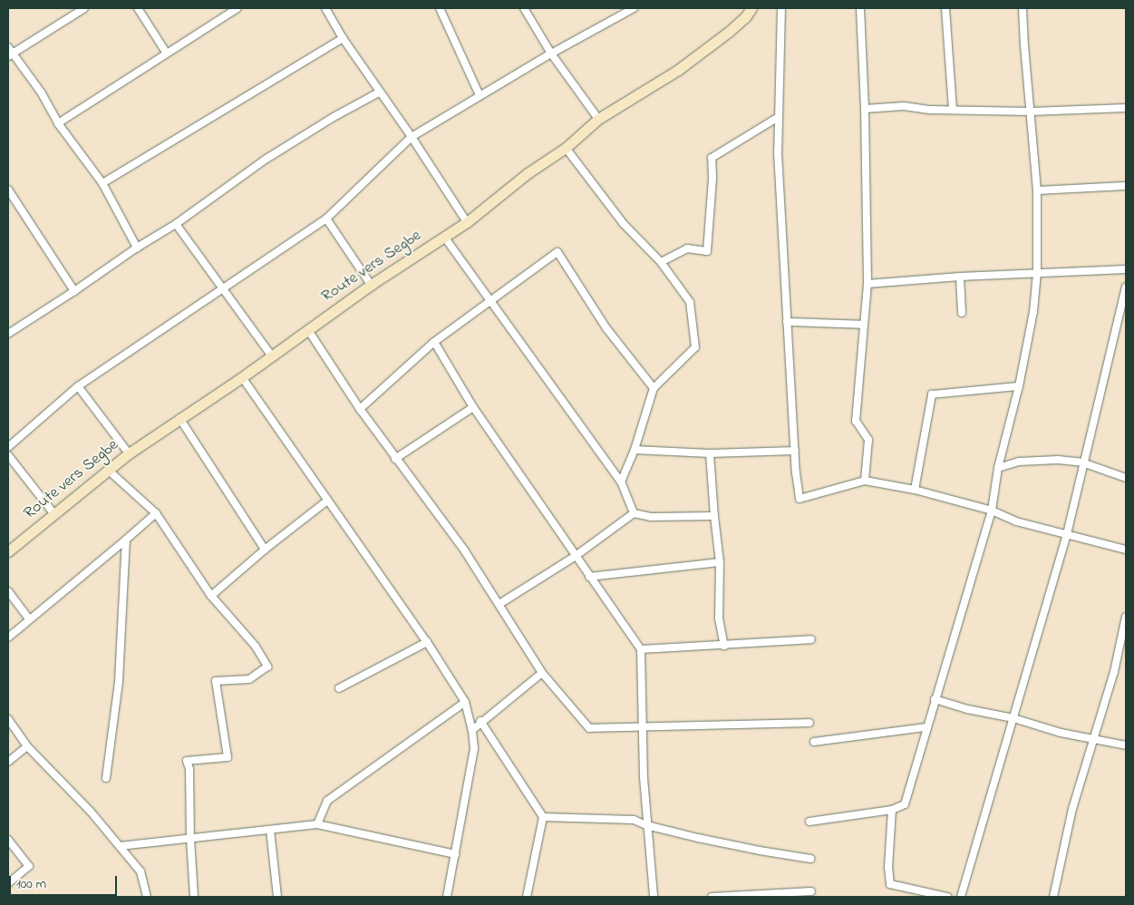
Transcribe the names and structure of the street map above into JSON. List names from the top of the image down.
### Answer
{
  "streets": {
    "main road": ["Route vers Segbe"]
  },
  "scale_bar": "100 m"
}
